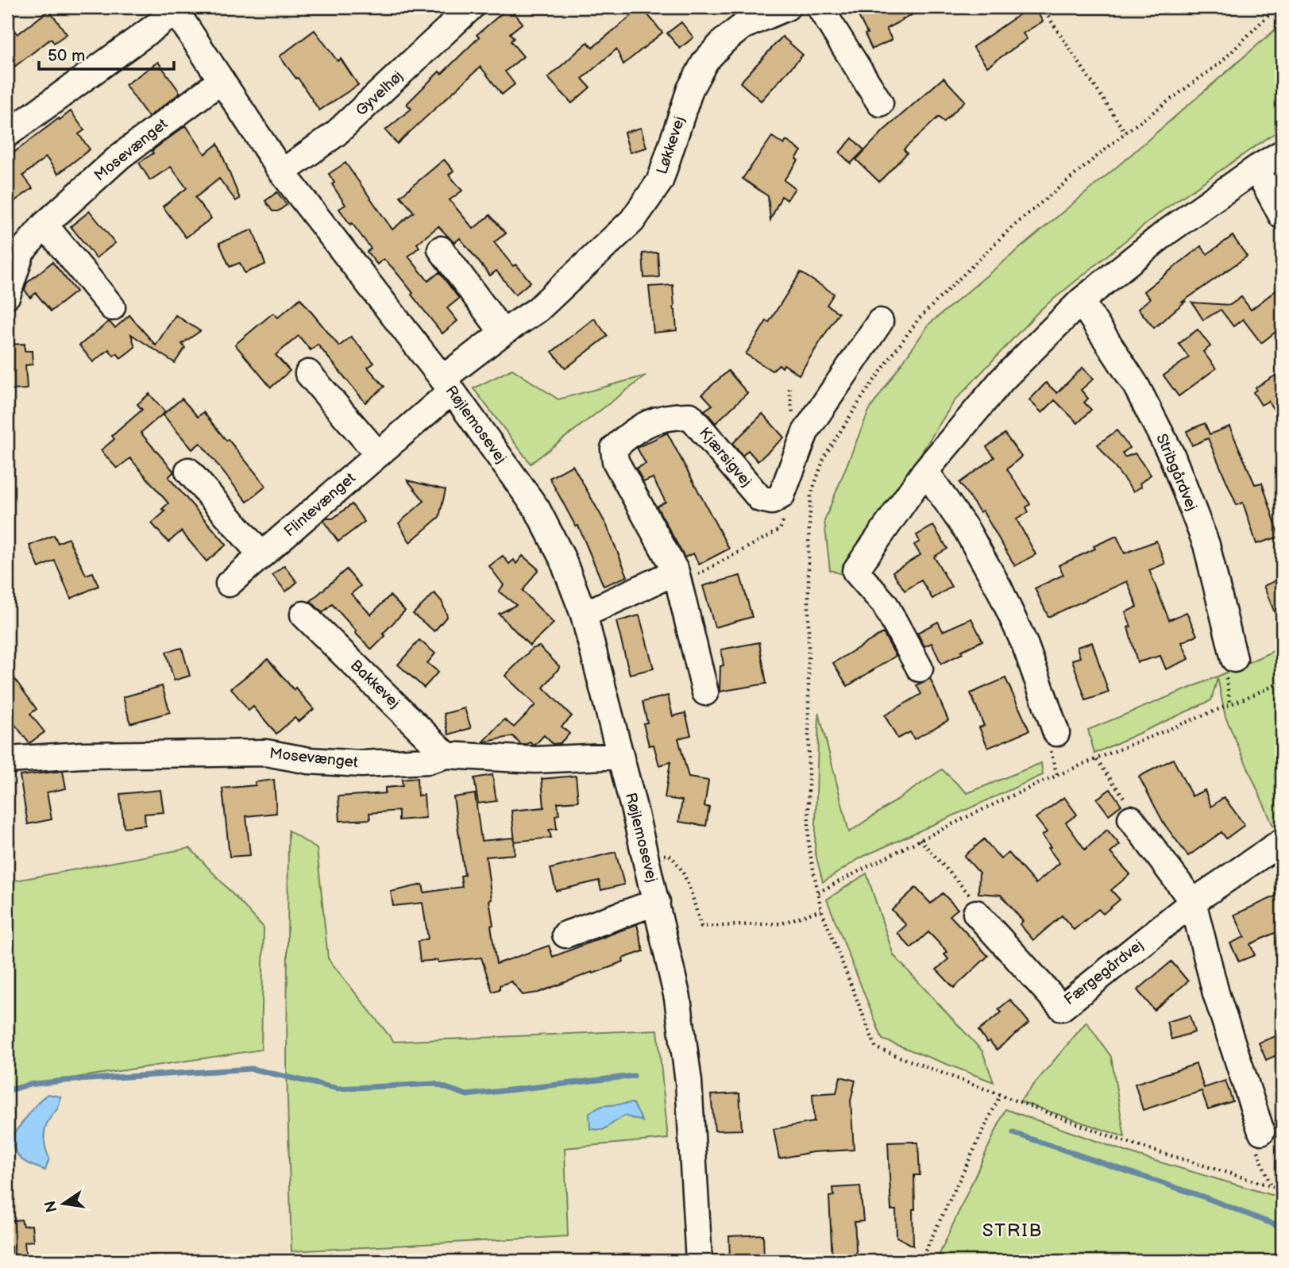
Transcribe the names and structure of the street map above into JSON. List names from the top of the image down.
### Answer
{
  "streets": {
    "street": [
      "Gyvelhøj",
      "Løkkevej",
      "Mosevænget",
      "Røjlemosevej",
      "Kjærsigvej",
      "Stribgårdvej",
      "Flintevænget",
      "Bakkevej",
      "Færgegårdvej"
    ]
  },
  "crossings": [
    ["Gyvelhøj", "Røjlemosevej"],
    ["Løkkevej", "Røjlemosevej"],
    ["Løkkevej", "Flintevænget"],
    ["Mosevænget", "Røjlemosevej"],
    ["Mosevænget", "Bakkevej"],
    ["Røjlemosevej", "Flintevænget"]
  ],
  "districts": ["STRIB"],
  "scale_bar": "50 m",
  "north": "left"
}
